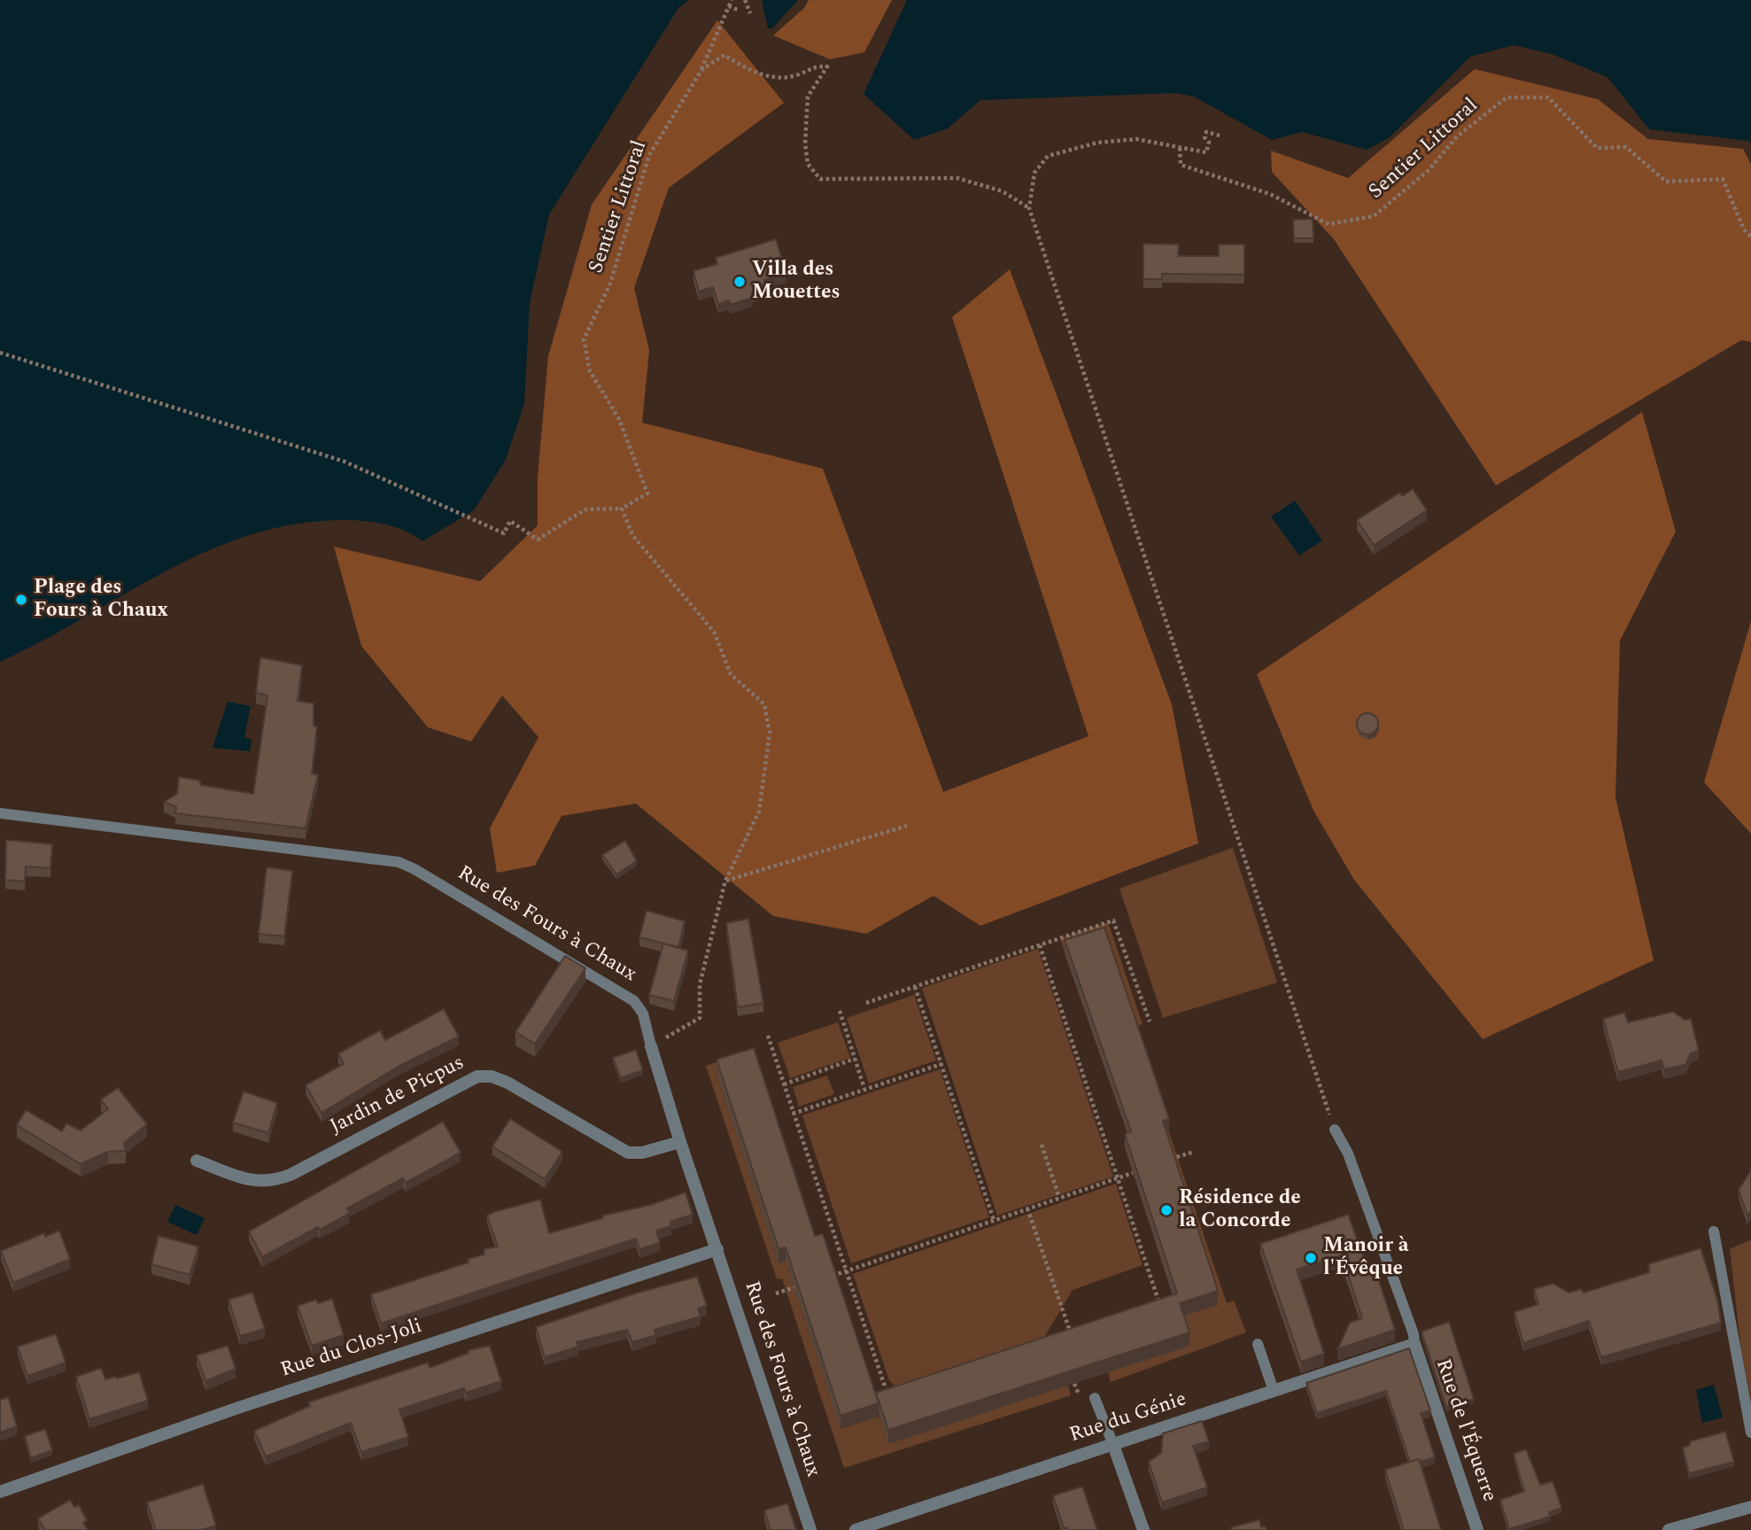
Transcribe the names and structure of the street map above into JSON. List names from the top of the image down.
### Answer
{
  "streets": {
    "street": [
      "Rue des Fours à Chaux",
      "Jardin de Picpus",
      "Rue du Clos-Joli",
      "Rue du Génie",
      "Rue de l'Équerre"
    ],
    "path": ["Sentier Littoral"]
  },
  "crossings": [
    ["Rue des Fours à Chaux", "Jardin de Picpus"],
    ["Rue des Fours à Chaux", "Rue du Clos-Joli"],
    ["Rue du Génie", "Rue de l'Équerre"]
  ],
  "places": [
    "Villa des Mouettes",
    "Plage des Fours à Chaux",
    "Résidence de la Concorde",
    "Manoir à l'Évêque"
  ]
}
